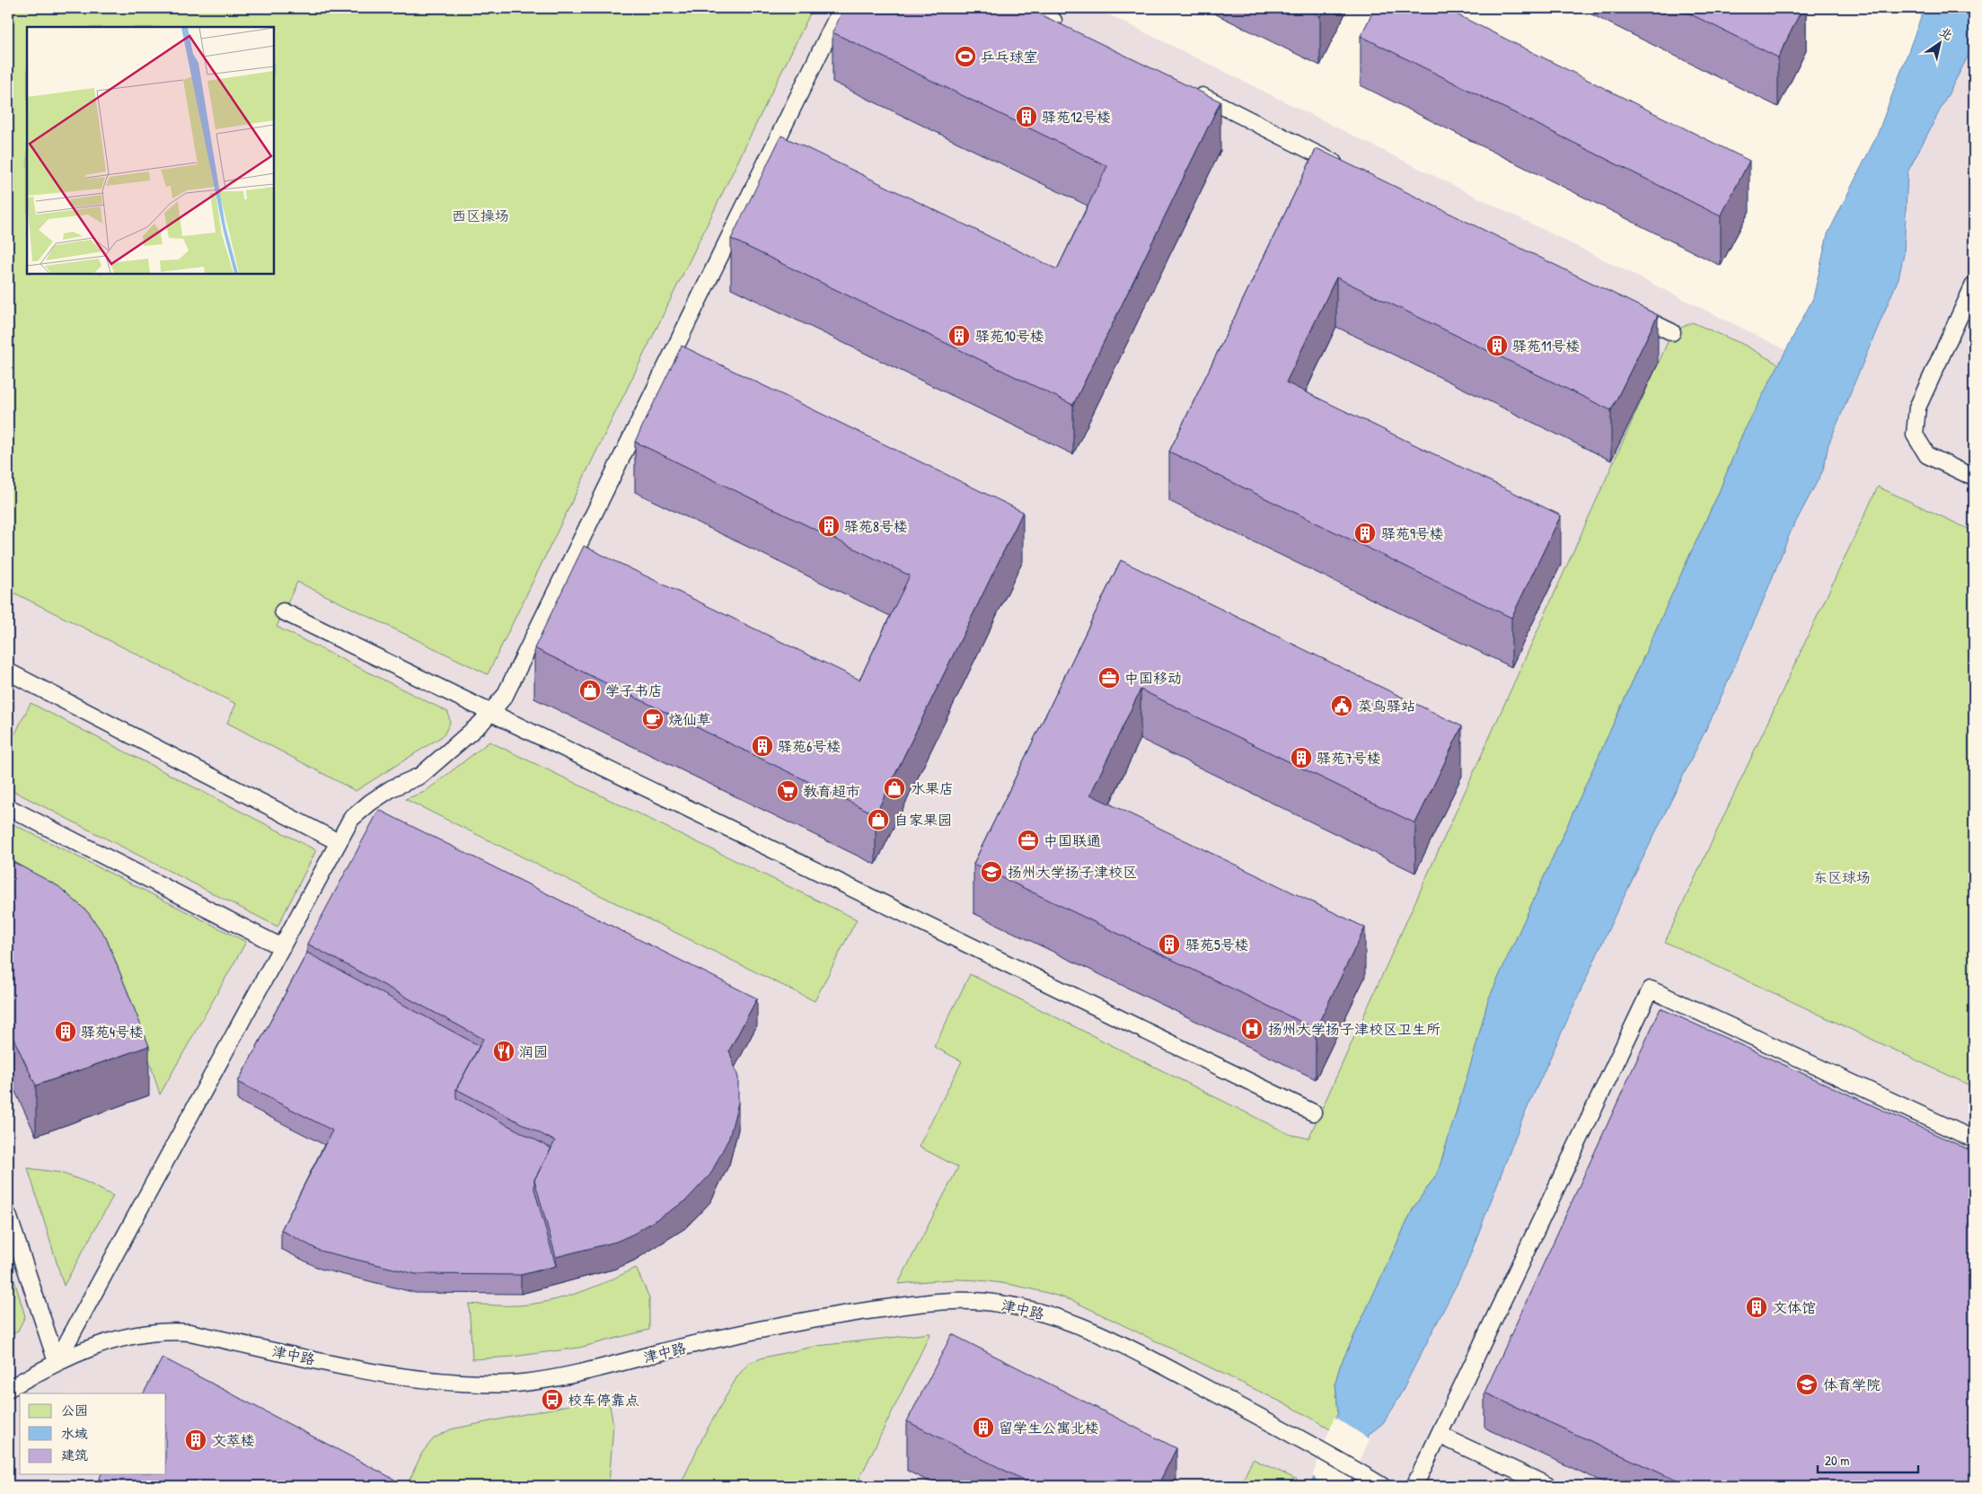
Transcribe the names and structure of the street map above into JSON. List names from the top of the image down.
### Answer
{
  "streets": {
    "lane": ["津中路"]
  },
  "parks": ["西区操场", "东区球场"],
  "places": {
    "sports": ["乒乓球室"],
    "building": [
      "驿苑12号楼",
      "驿苑10号楼",
      "驿苑11号楼",
      "驿苑8号楼",
      "驿苑9号楼",
      "驿苑6号楼",
      "驿苑7号楼",
      "驿苑5号楼",
      "驿苑4号楼",
      "文体馆",
      "留学生公寓北楼",
      "文萃楼"
    ],
    "office": ["中国移动", "中国联通"],
    "shop": ["学子书店", "水果店", "自家果园"],
    "public building": ["菜鸟驿站"],
    "cafe": ["烧仙草"],
    "supermarket": ["教育超市"],
    "school or university": ["扬州大学扬子津校区", "体育学院"],
    "hospital": ["扬州大学扬子津校区卫生所"],
    "restaurant": ["润园"],
    "bus stop": ["校车停靠点"]
  },
  "legend": ["公园", "水域", "建筑"],
  "scale_bar": "20 m",
  "north": "top right"
}
